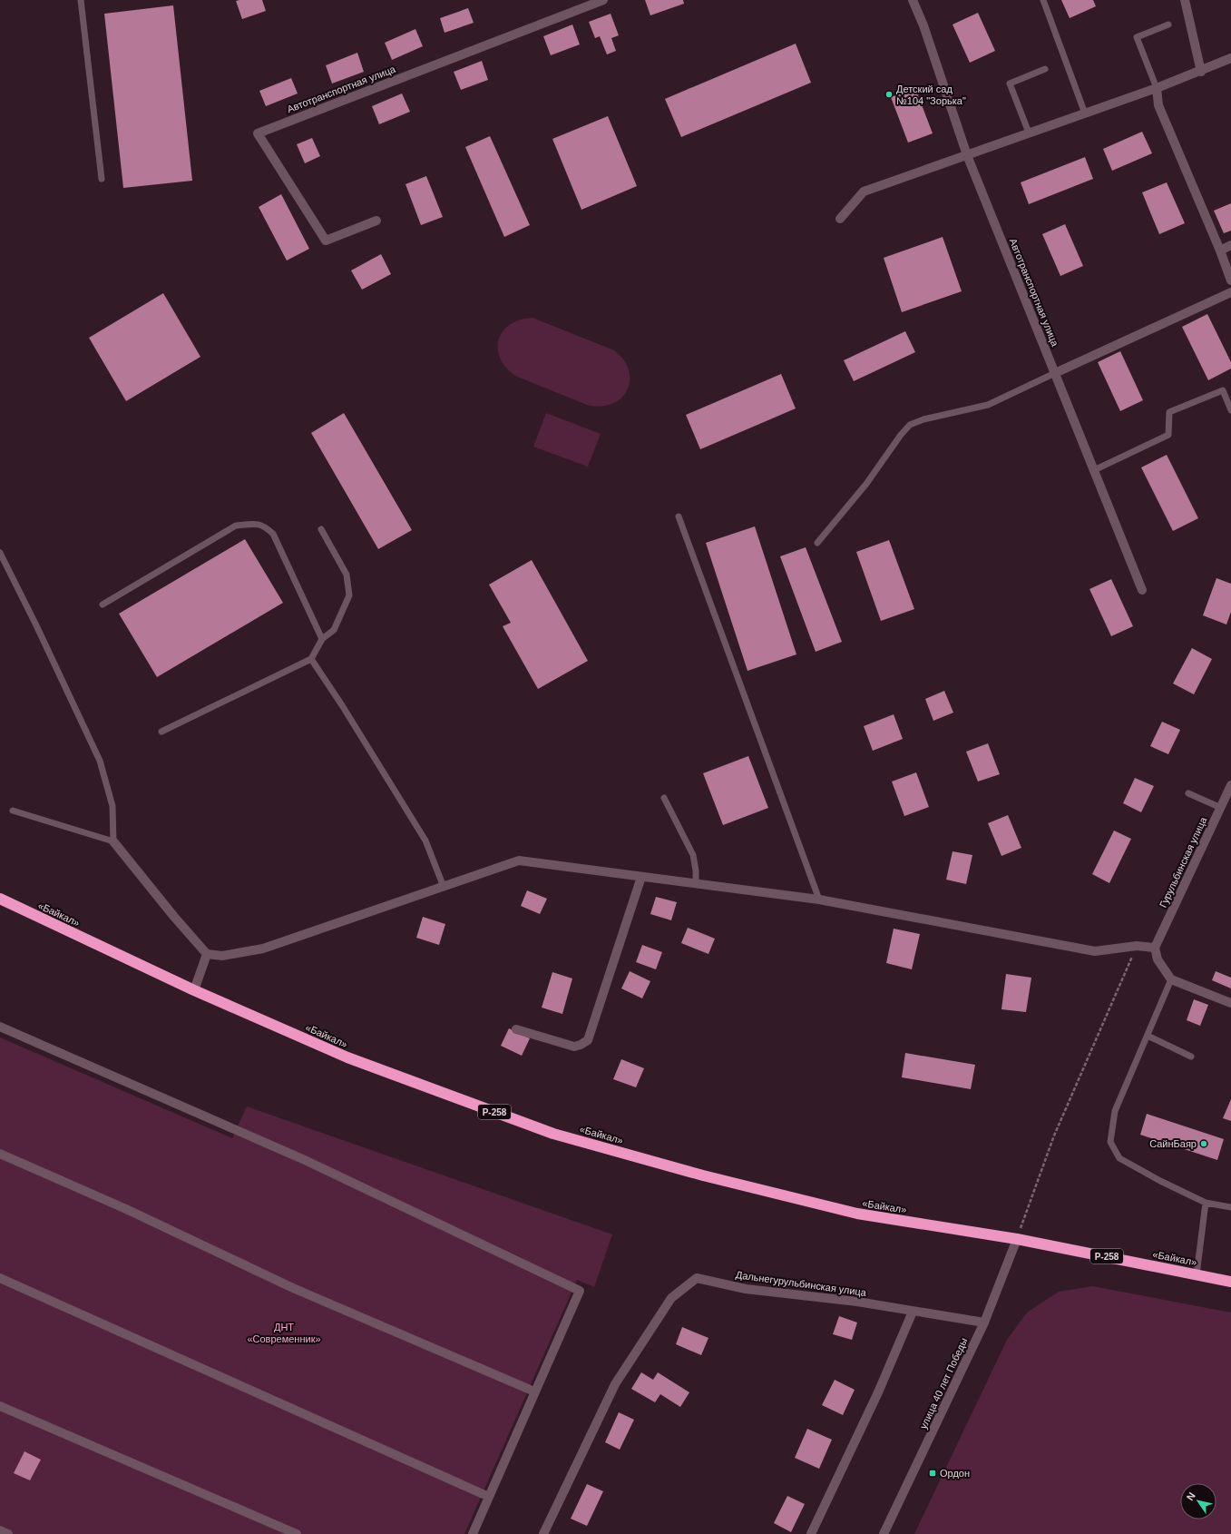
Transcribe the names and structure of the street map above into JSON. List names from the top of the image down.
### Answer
{
  "streets": {
    "highway": ["«Байкал»", "Р-258"],
    "street": [
      "Автотранспортная улица",
      "Гурульбинская улица",
      "Дальнегурульбинская улица",
      "улица 40 лет Победы"
    ]
  },
  "crossings": [
    ["«Байкал»", "улица 40 лет Победы"],
    ["Дальнегурульбинская улица", "улица 40 лет Победы"]
  ],
  "parks": ["ДНТ «Современник»"],
  "places": {
    "other": ["Детский сад №104 \"Зорька\"", "СайнБаяр"],
    "transit": ["Ордон"]
  },
  "north": "top left"
}
